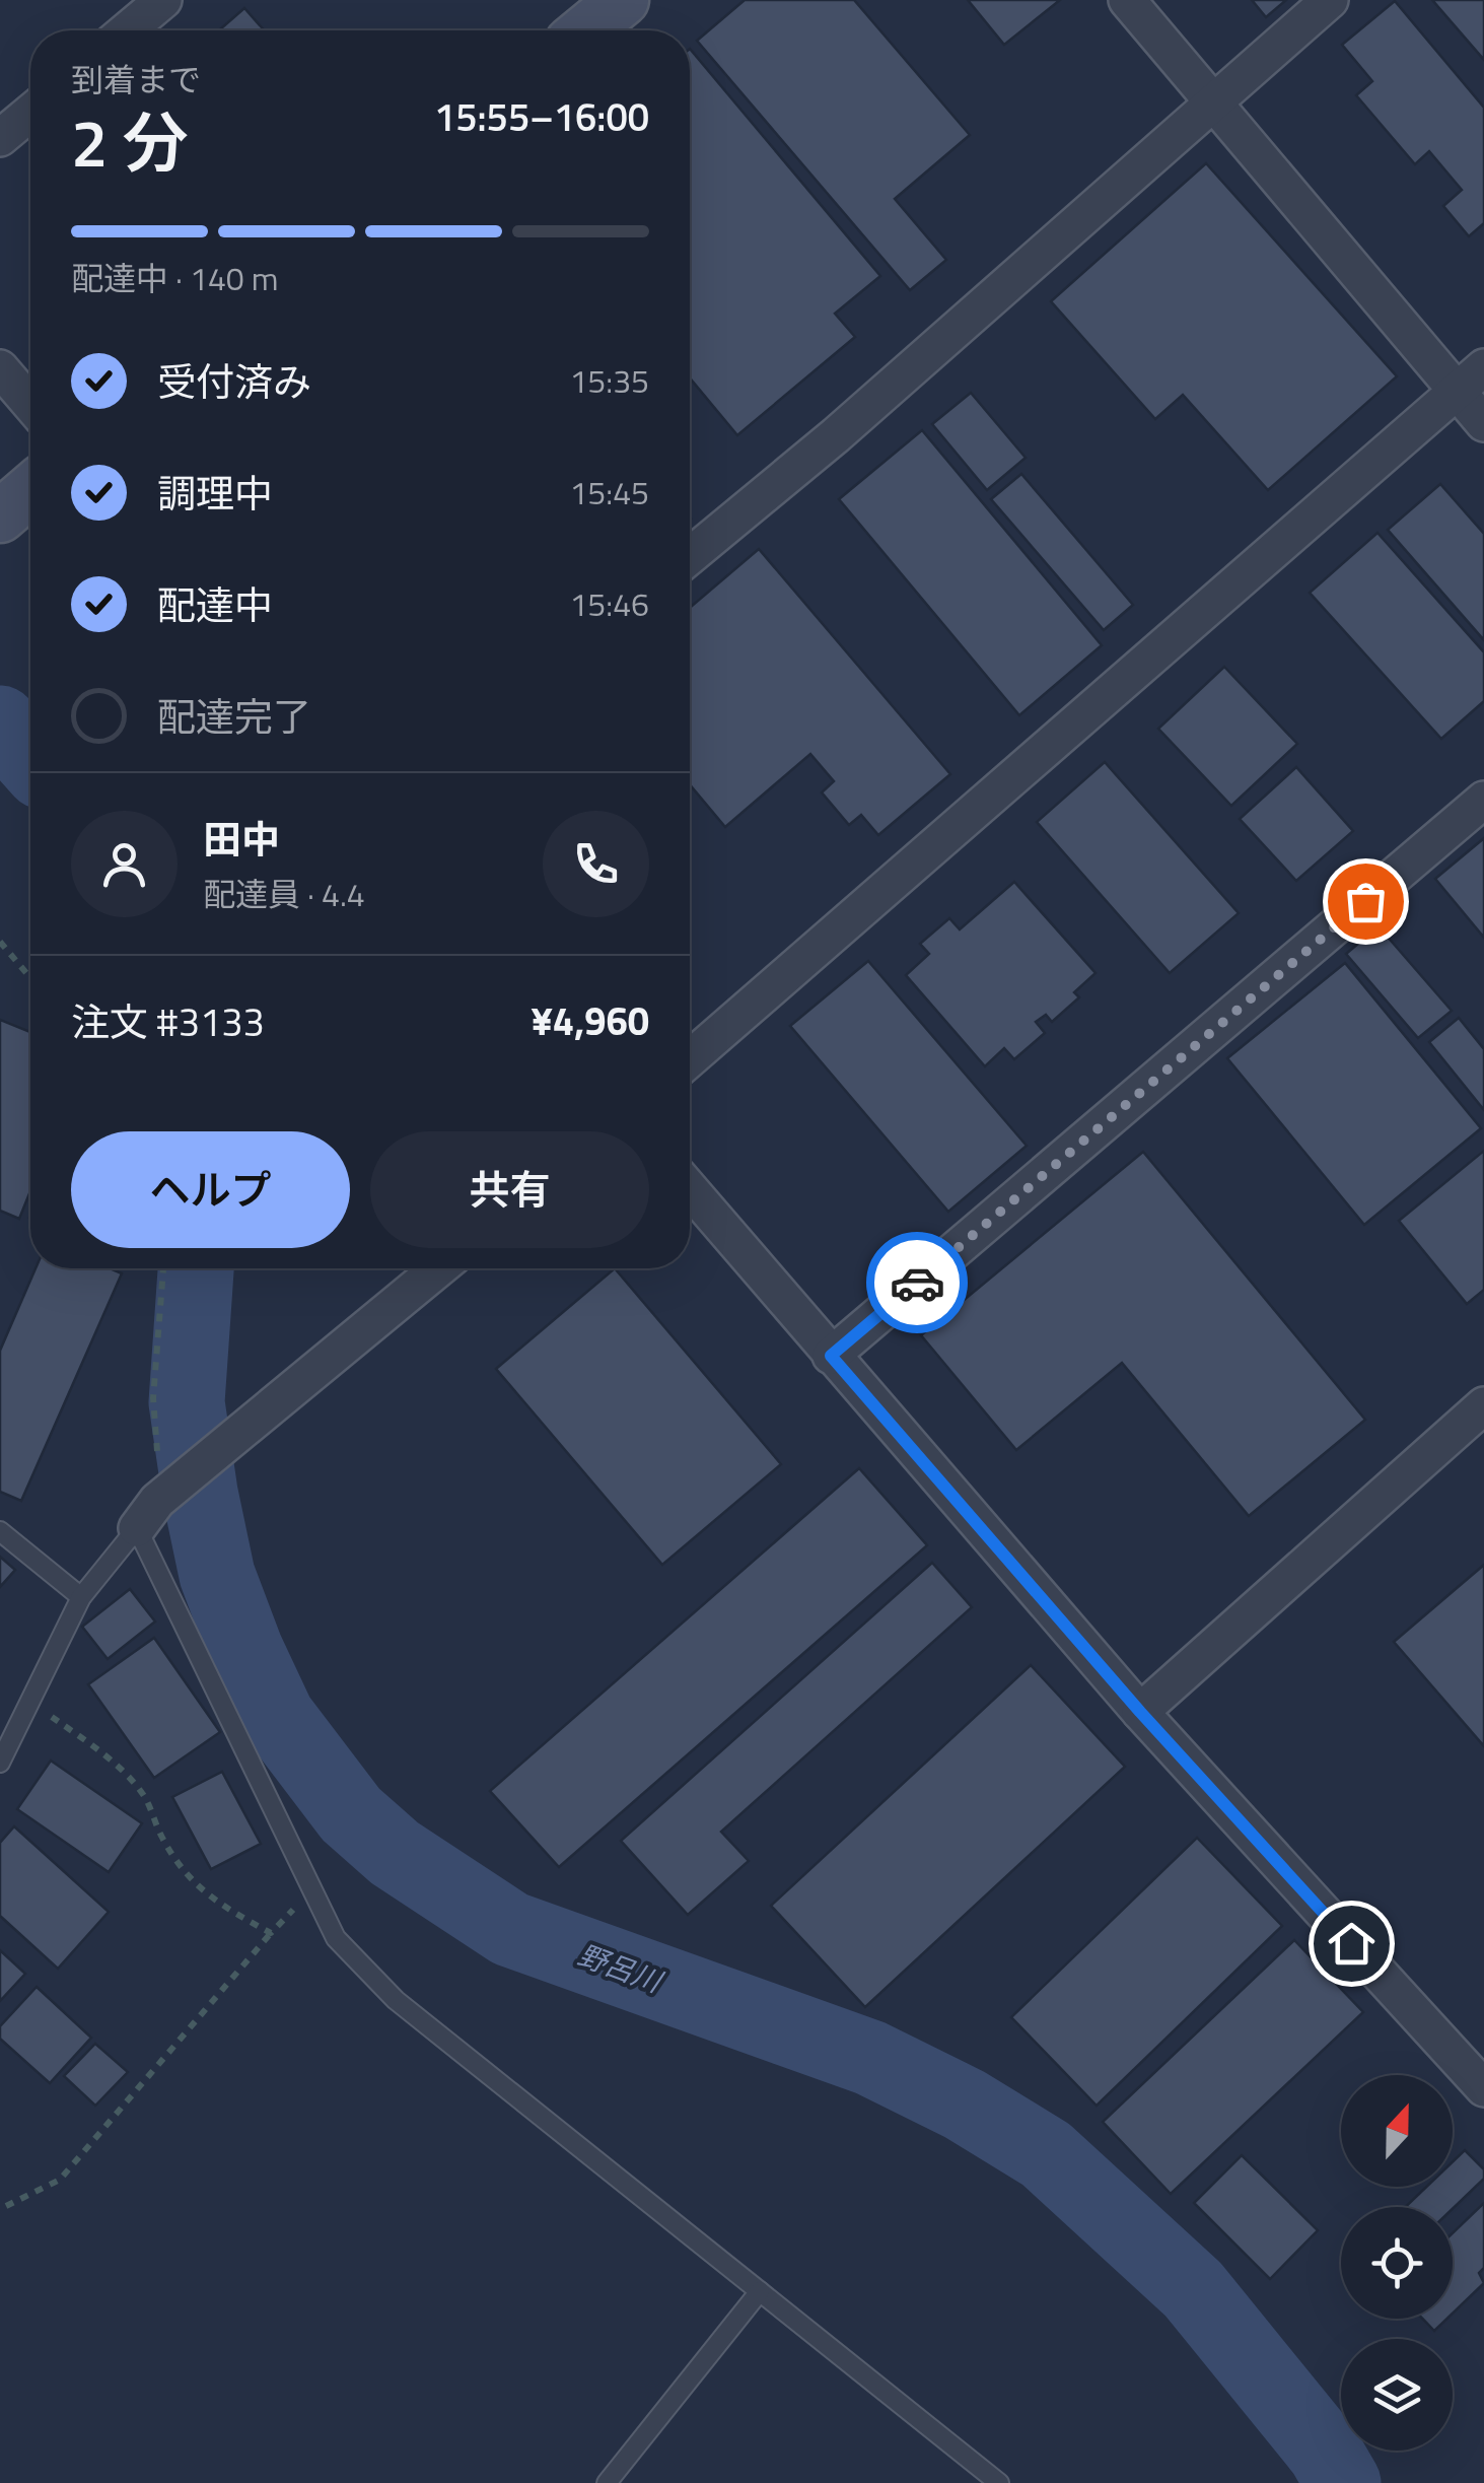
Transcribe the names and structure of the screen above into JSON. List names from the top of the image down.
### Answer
{
  "water": ["野呂川"],
  "north": "top",
  "page": {
    "heading": ["2 分", "到着まで", "15:55–16:00"],
    "panel": [
      "田中",
      "配達員 · 4.4",
      "注文 #3133",
      "¥4,960"
    ],
    "bar": "配達中 · 140 m",
    "list": [
      ["受付済み", "15:35"],
      ["調理中", "15:45"],
      ["配達中", "15:46"],
      "配達完了"
    ],
    "buttons": ["ヘルプ", "共有"]
  }
}
